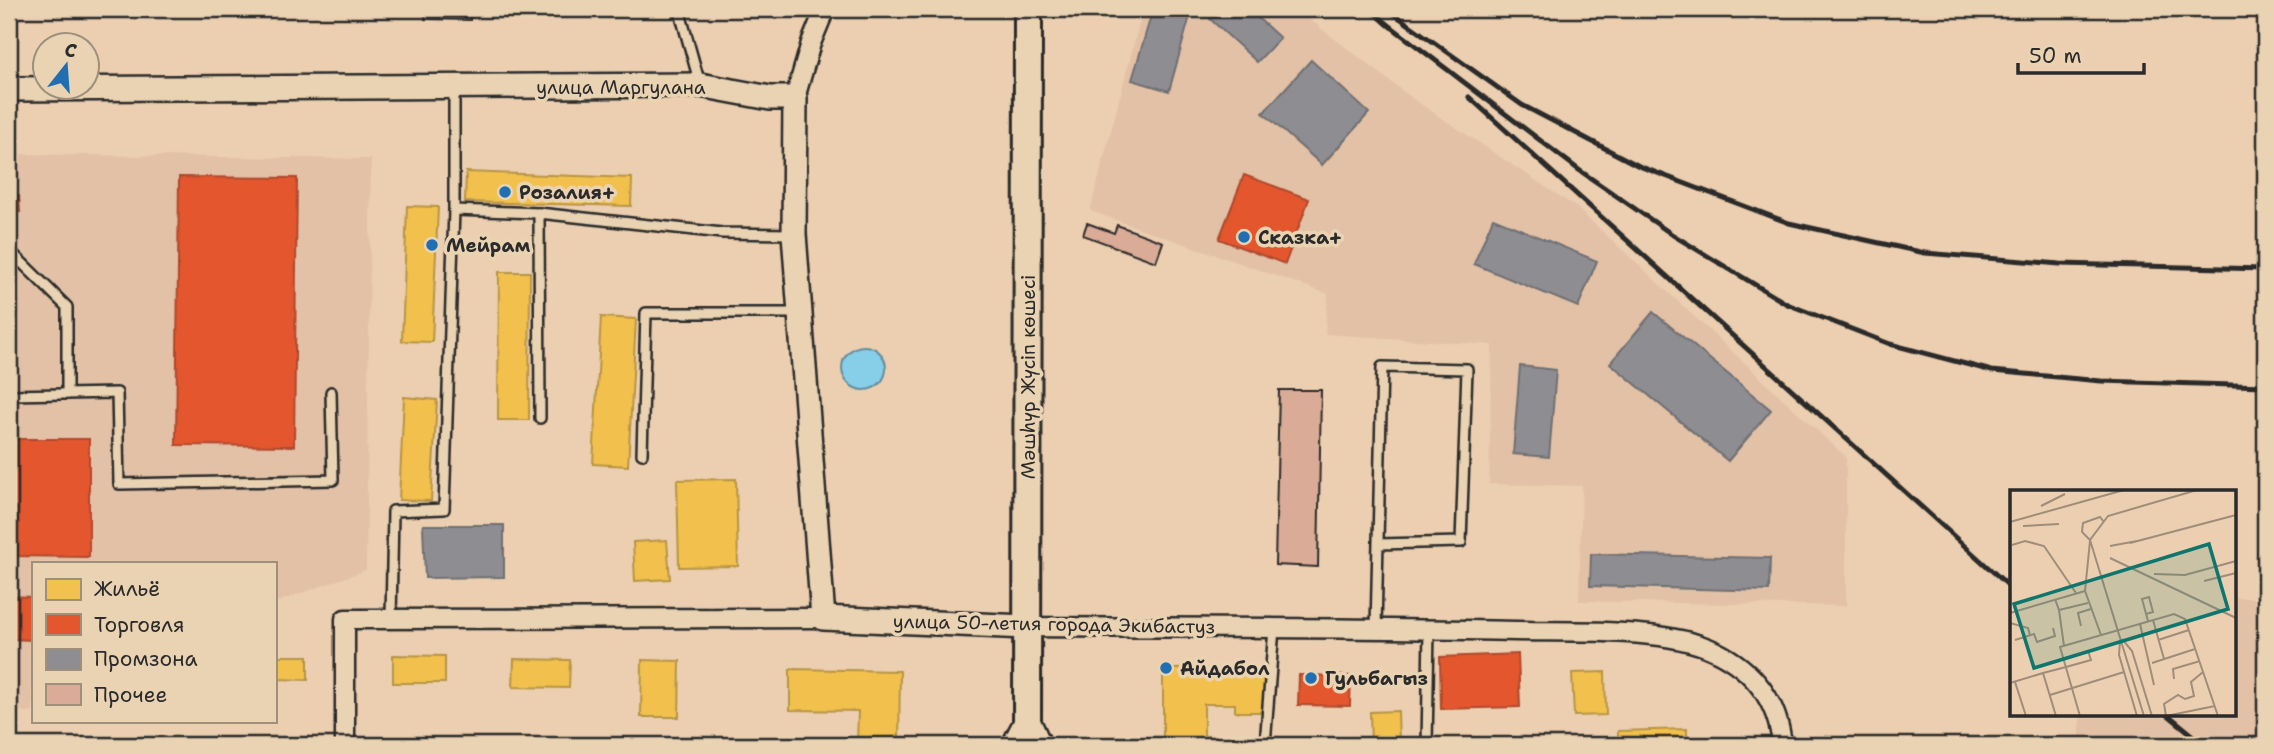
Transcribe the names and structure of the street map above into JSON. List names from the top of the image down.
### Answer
{
  "streets": {
    "main road": ["Мәшһүр Жүсіп көшесі"],
    "street": ["улица Маргулана", "улица 50-летия города Экибастуз"]
  },
  "crossings": [
    ["Мәшһүр Жүсіп көшесі", "улица 50-летия города Экибастуз"]
  ],
  "places": [
    "Розалия+",
    "Сказка+",
    "Мейрам",
    "Айдабол",
    "Гульбагыз"
  ],
  "legend": [
    "Жильё",
    "Торговля",
    "Промзона",
    "Прочее"
  ],
  "scale_bar": "50 m",
  "north": "top"
}
